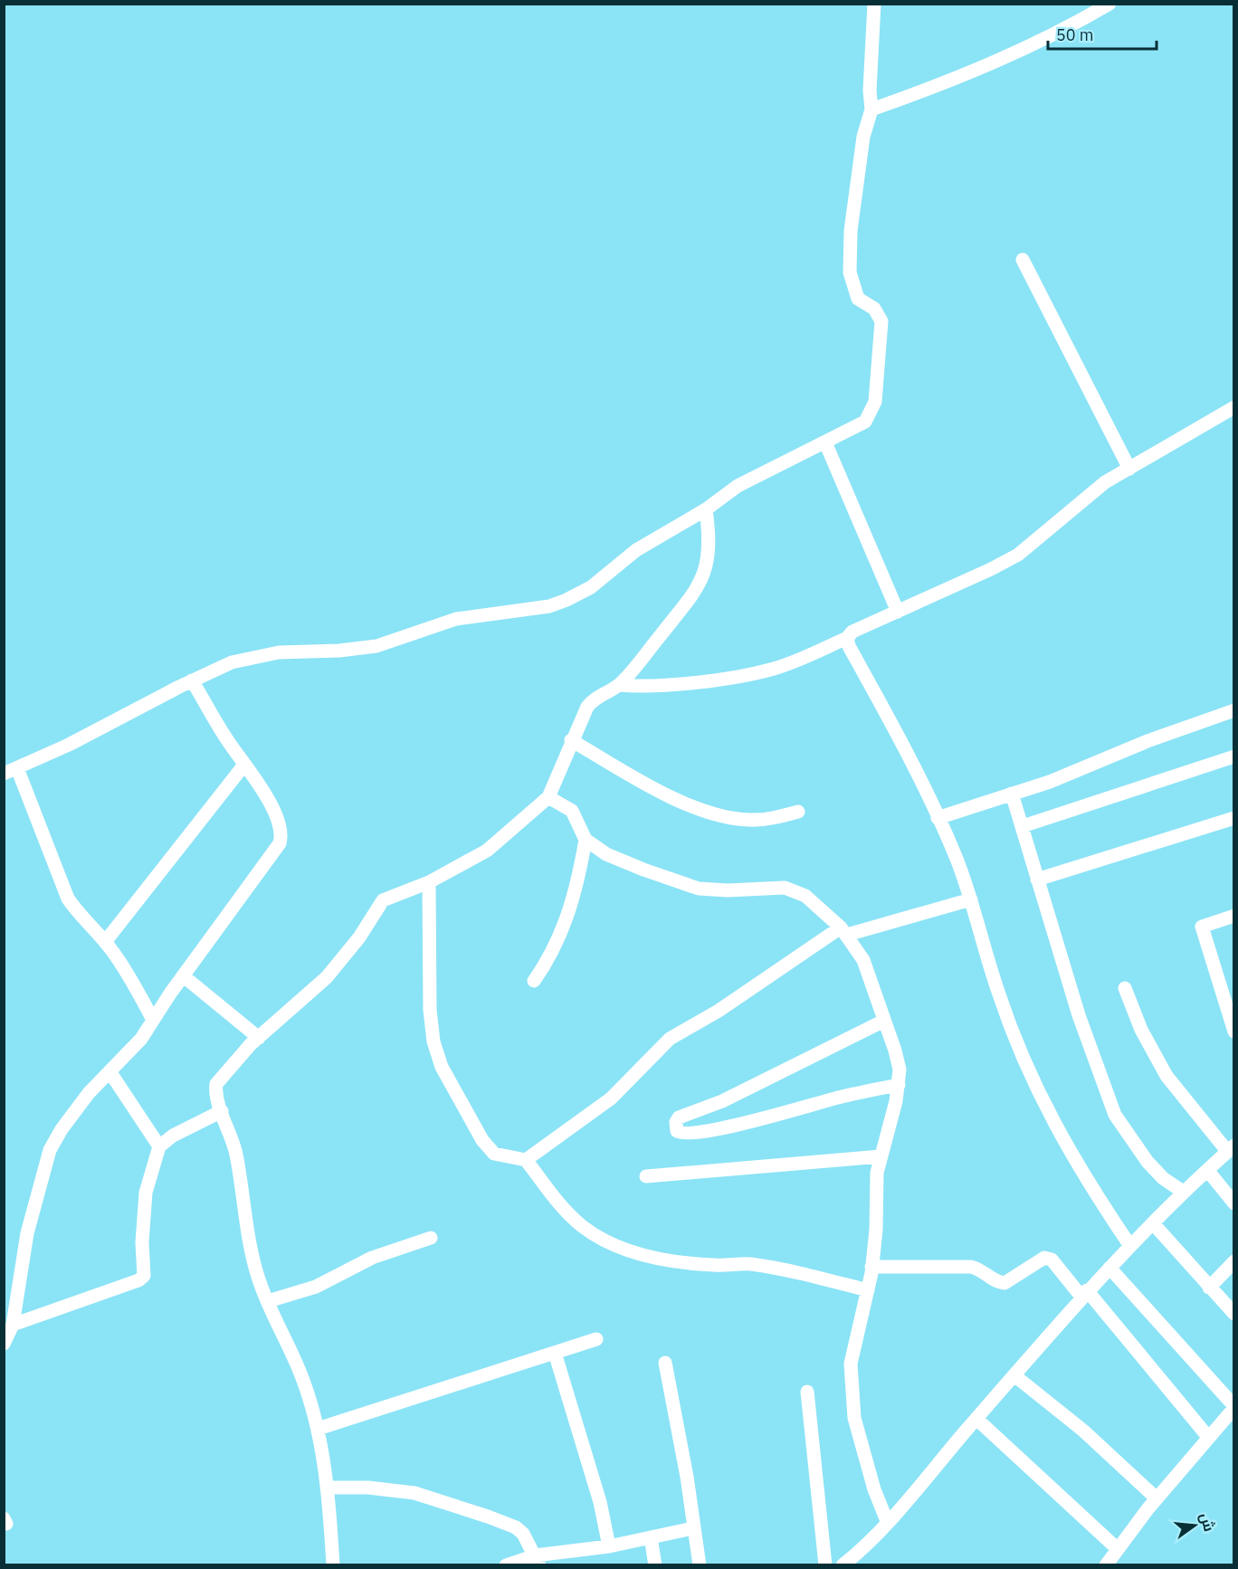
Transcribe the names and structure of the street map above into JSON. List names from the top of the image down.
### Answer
{
  "scale_bar": "50 m",
  "north": "right"
}
